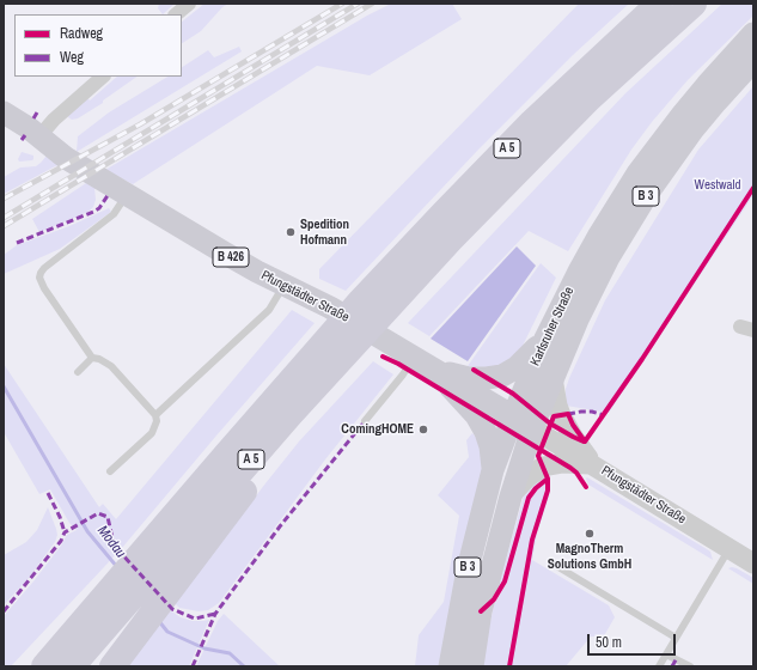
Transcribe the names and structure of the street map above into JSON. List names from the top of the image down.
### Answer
{
  "streets": {
    "highway": ["A 5"],
    "main road": [
      "B 3",
      "B 426",
      "Pfungstädter Straße",
      "Karlsruher Straße"
    ]
  },
  "crossings": [
    ["B 426", "Pfungstädter Straße"],
    ["B 426", "Karlsruher Straße"],
    ["Pfungstädter Straße", "Karlsruher Straße"]
  ],
  "water": ["Modau"],
  "parks": ["Westwald"],
  "places": ["Spedition Hofmann", "ComingHOME", "MagnoTherm Solutions GmbH"],
  "legend": ["Radweg", "Weg"],
  "scale_bar": "50 m"
}
